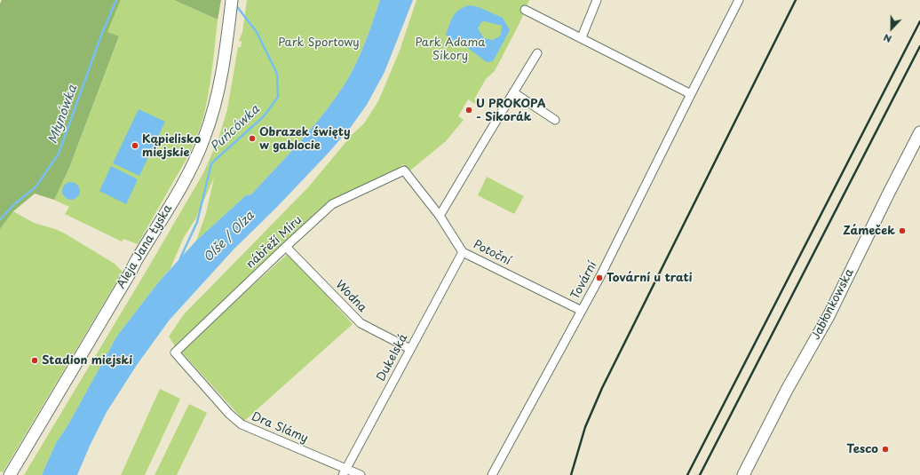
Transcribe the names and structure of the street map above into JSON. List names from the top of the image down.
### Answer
{
  "streets": {
    "street": [
      "nábřeží Míru",
      "Aleja Jana Łyska",
      "Potoční",
      "Tovární",
      "Wodna",
      "Jabłonkowska",
      "Dukelská",
      "Dra Slámy"
    ]
  },
  "crossings": [
    ["nábřeží Míru", "Potoční"],
    ["nábřeží Míru", "Wodna"],
    ["nábřeží Míru", "Dra Slámy"],
    ["Potoční", "Tovární"],
    ["Potoční", "Dukelská"],
    ["Wodna", "Dukelská"],
    ["Dukelská", "Dra Slámy"]
  ],
  "water": ["Młynówka", "Puńcówka", "Olše / Olza"],
  "parks": ["Park Sportowy", "Park Adama Sikory"],
  "places": [
    "U PROKOPA - Sikorák",
    "Obrazek święty w gablocie",
    "Kąpielisko miejskie",
    "Zámeček",
    "Tovární u trati",
    "Stadion miejski",
    "Tesco"
  ],
  "north": "bottom"
}
